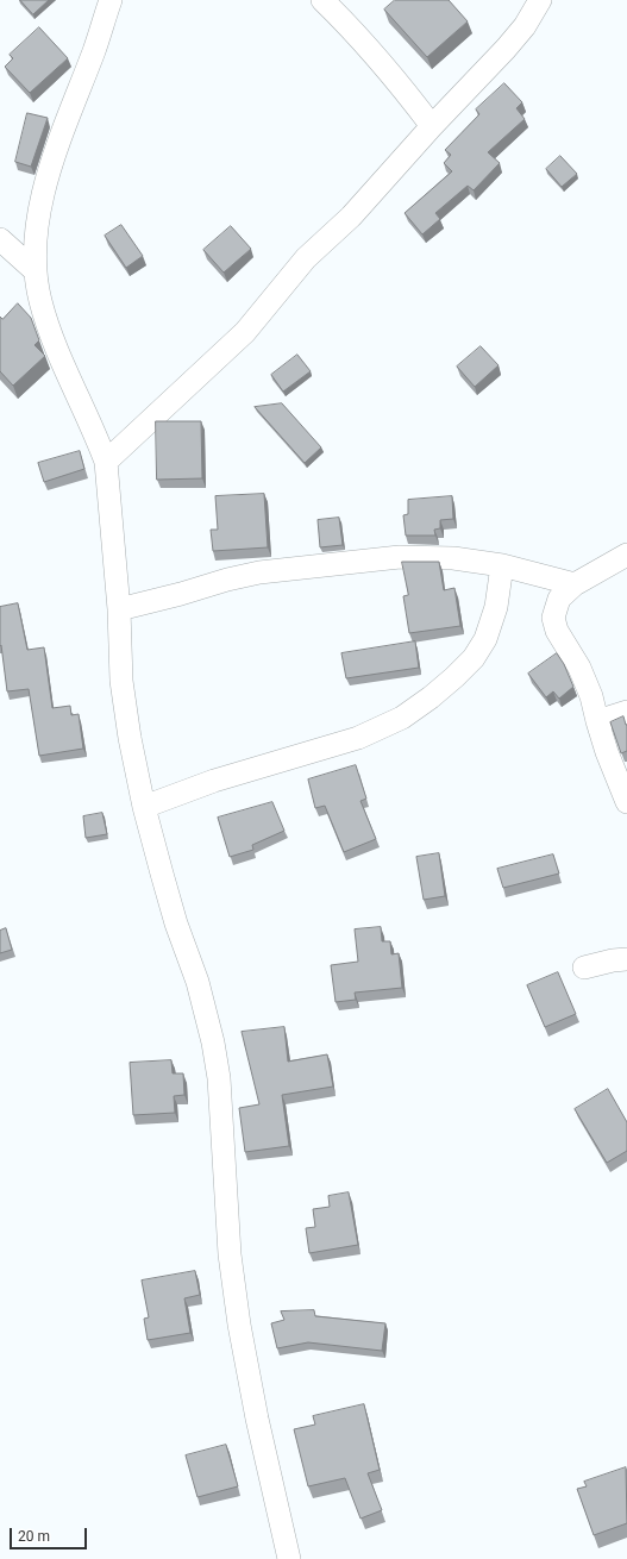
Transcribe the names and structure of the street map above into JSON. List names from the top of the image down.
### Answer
{
  "scale_bar": "20 m"
}
